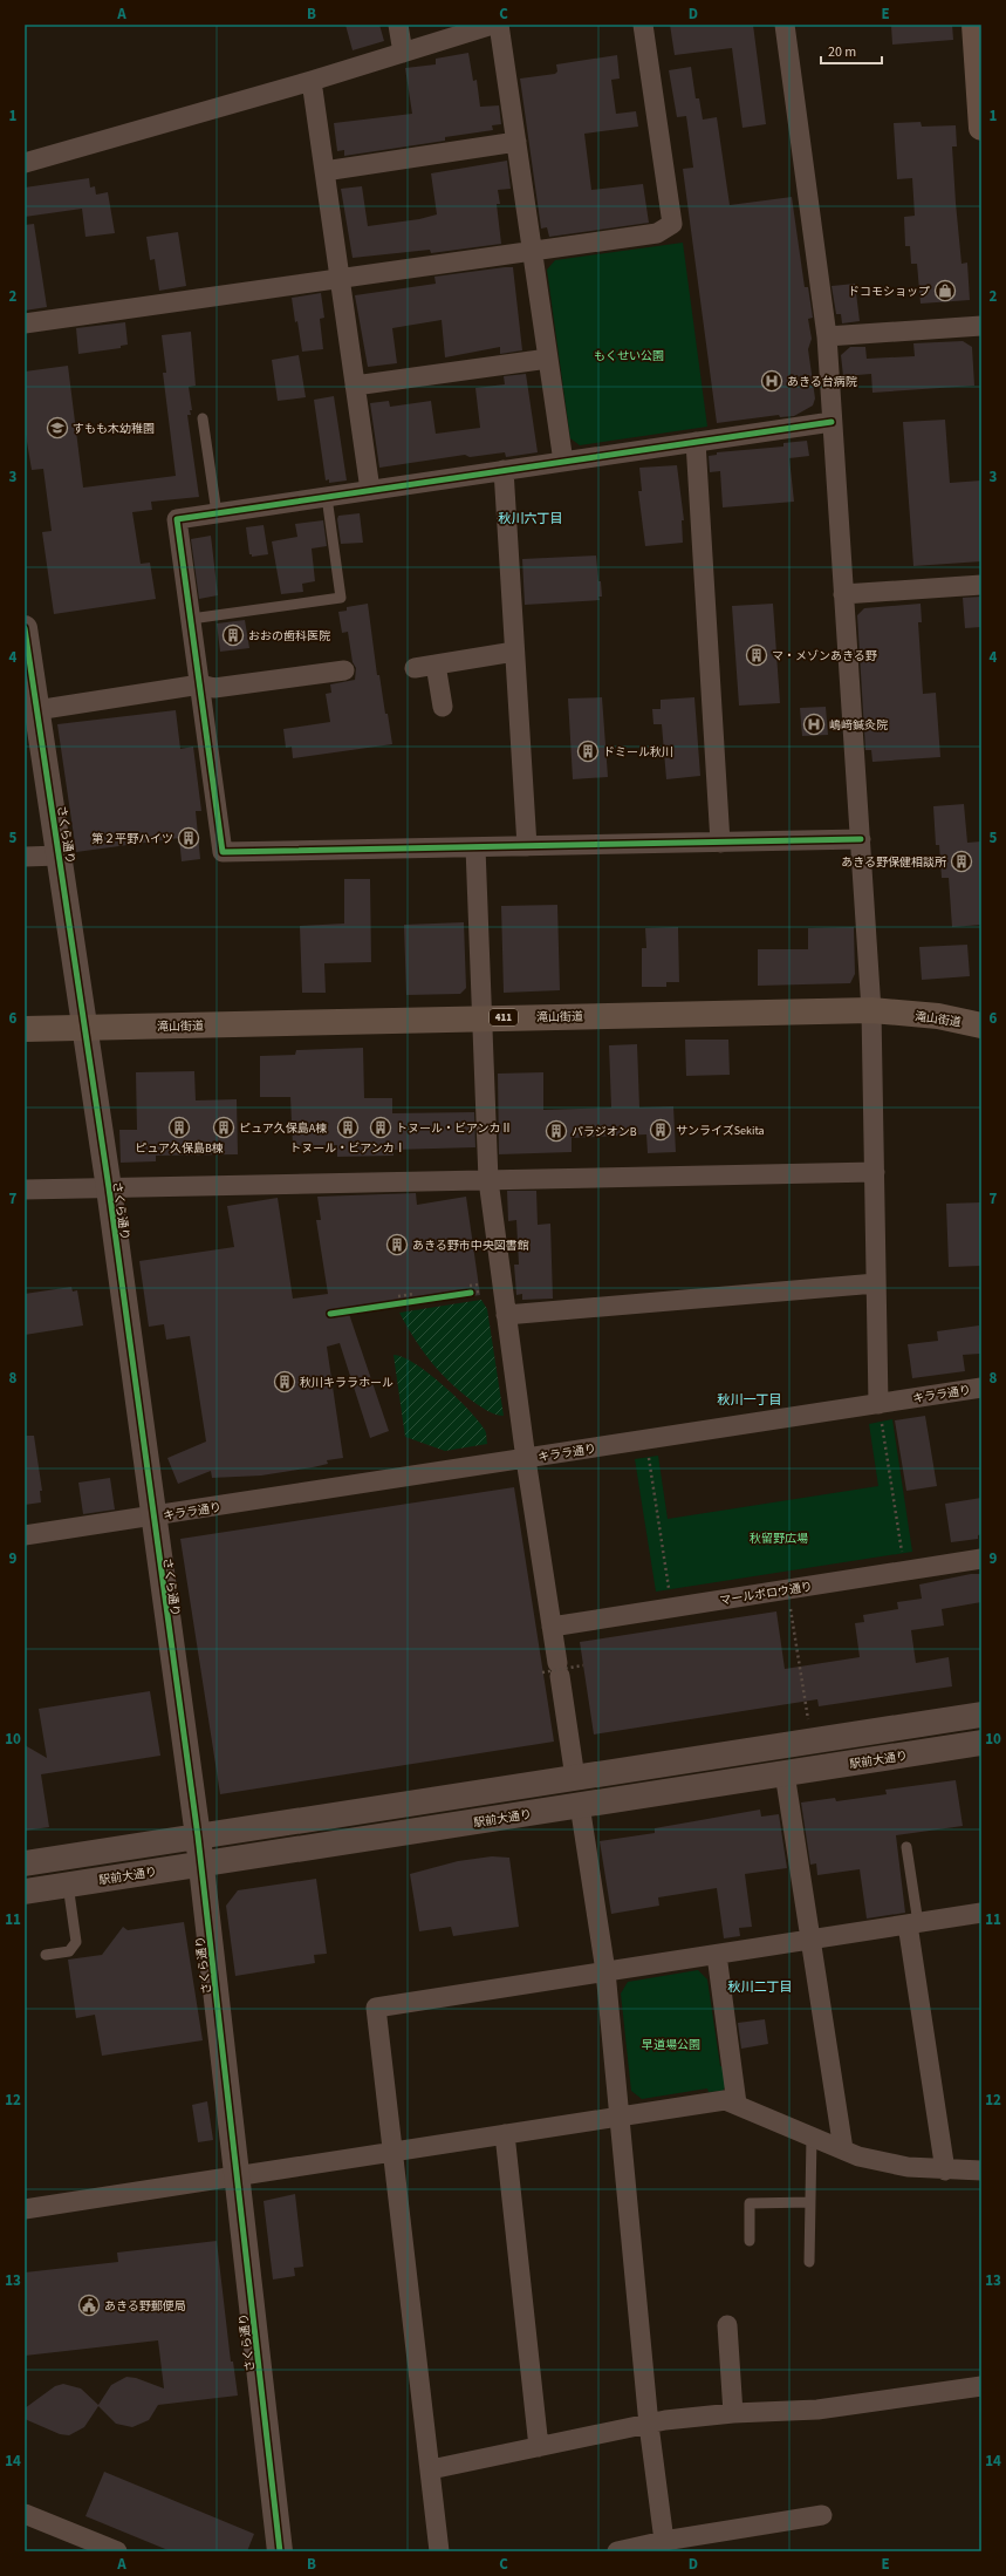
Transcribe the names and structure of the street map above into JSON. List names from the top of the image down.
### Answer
{
  "streets": {
    "highway": ["滝山街道", "411"],
    "street": [
      "さくら通り",
      "キララ通り",
      "マールボロウ通り",
      "駅前大通り"
    ]
  },
  "crossings": [
    ["さくら通り", "滝山街道"],
    ["さくら通り", "キララ通り"],
    ["さくら通り", "駅前大通り"]
  ],
  "districts": ["秋川六丁目", "秋川一丁目", "秋川二丁目"],
  "parks": ["もくせい公園", "秋留野広場", "早道場公園"],
  "places": {
    "shop": ["ドコモショップ"],
    "hospital": ["あきる台病院", "嶋﨑鍼灸院"],
    "school or university": ["すもも木幼稚園"],
    "building": [
      "おおの歯科医院",
      "マ・メゾンあきる野",
      "ドミール秋川",
      "第２平野ハイツ",
      "あきる野保健相談所",
      "ピュア久保島B棟",
      "ピュア久保島A棟",
      "トヌール・ビアンカⅠ",
      "トヌール・ビアンカⅡ",
      "サンライズSekita",
      "パラジオンB",
      "あきる野市中央図書館",
      "秋川キララホール"
    ],
    "public building": ["あきる野郵便局"]
  },
  "scale_bar": "20 m",
  "grid": {
    "columns": [
      "A",
      "B",
      "C",
      "D",
      "E"
    ],
    "rows": [
      "1",
      "2",
      "3",
      "4",
      "5",
      "6",
      "7",
      "8",
      "9",
      "10",
      "11",
      "12",
      "13",
      "14"
    ]
  }
}
